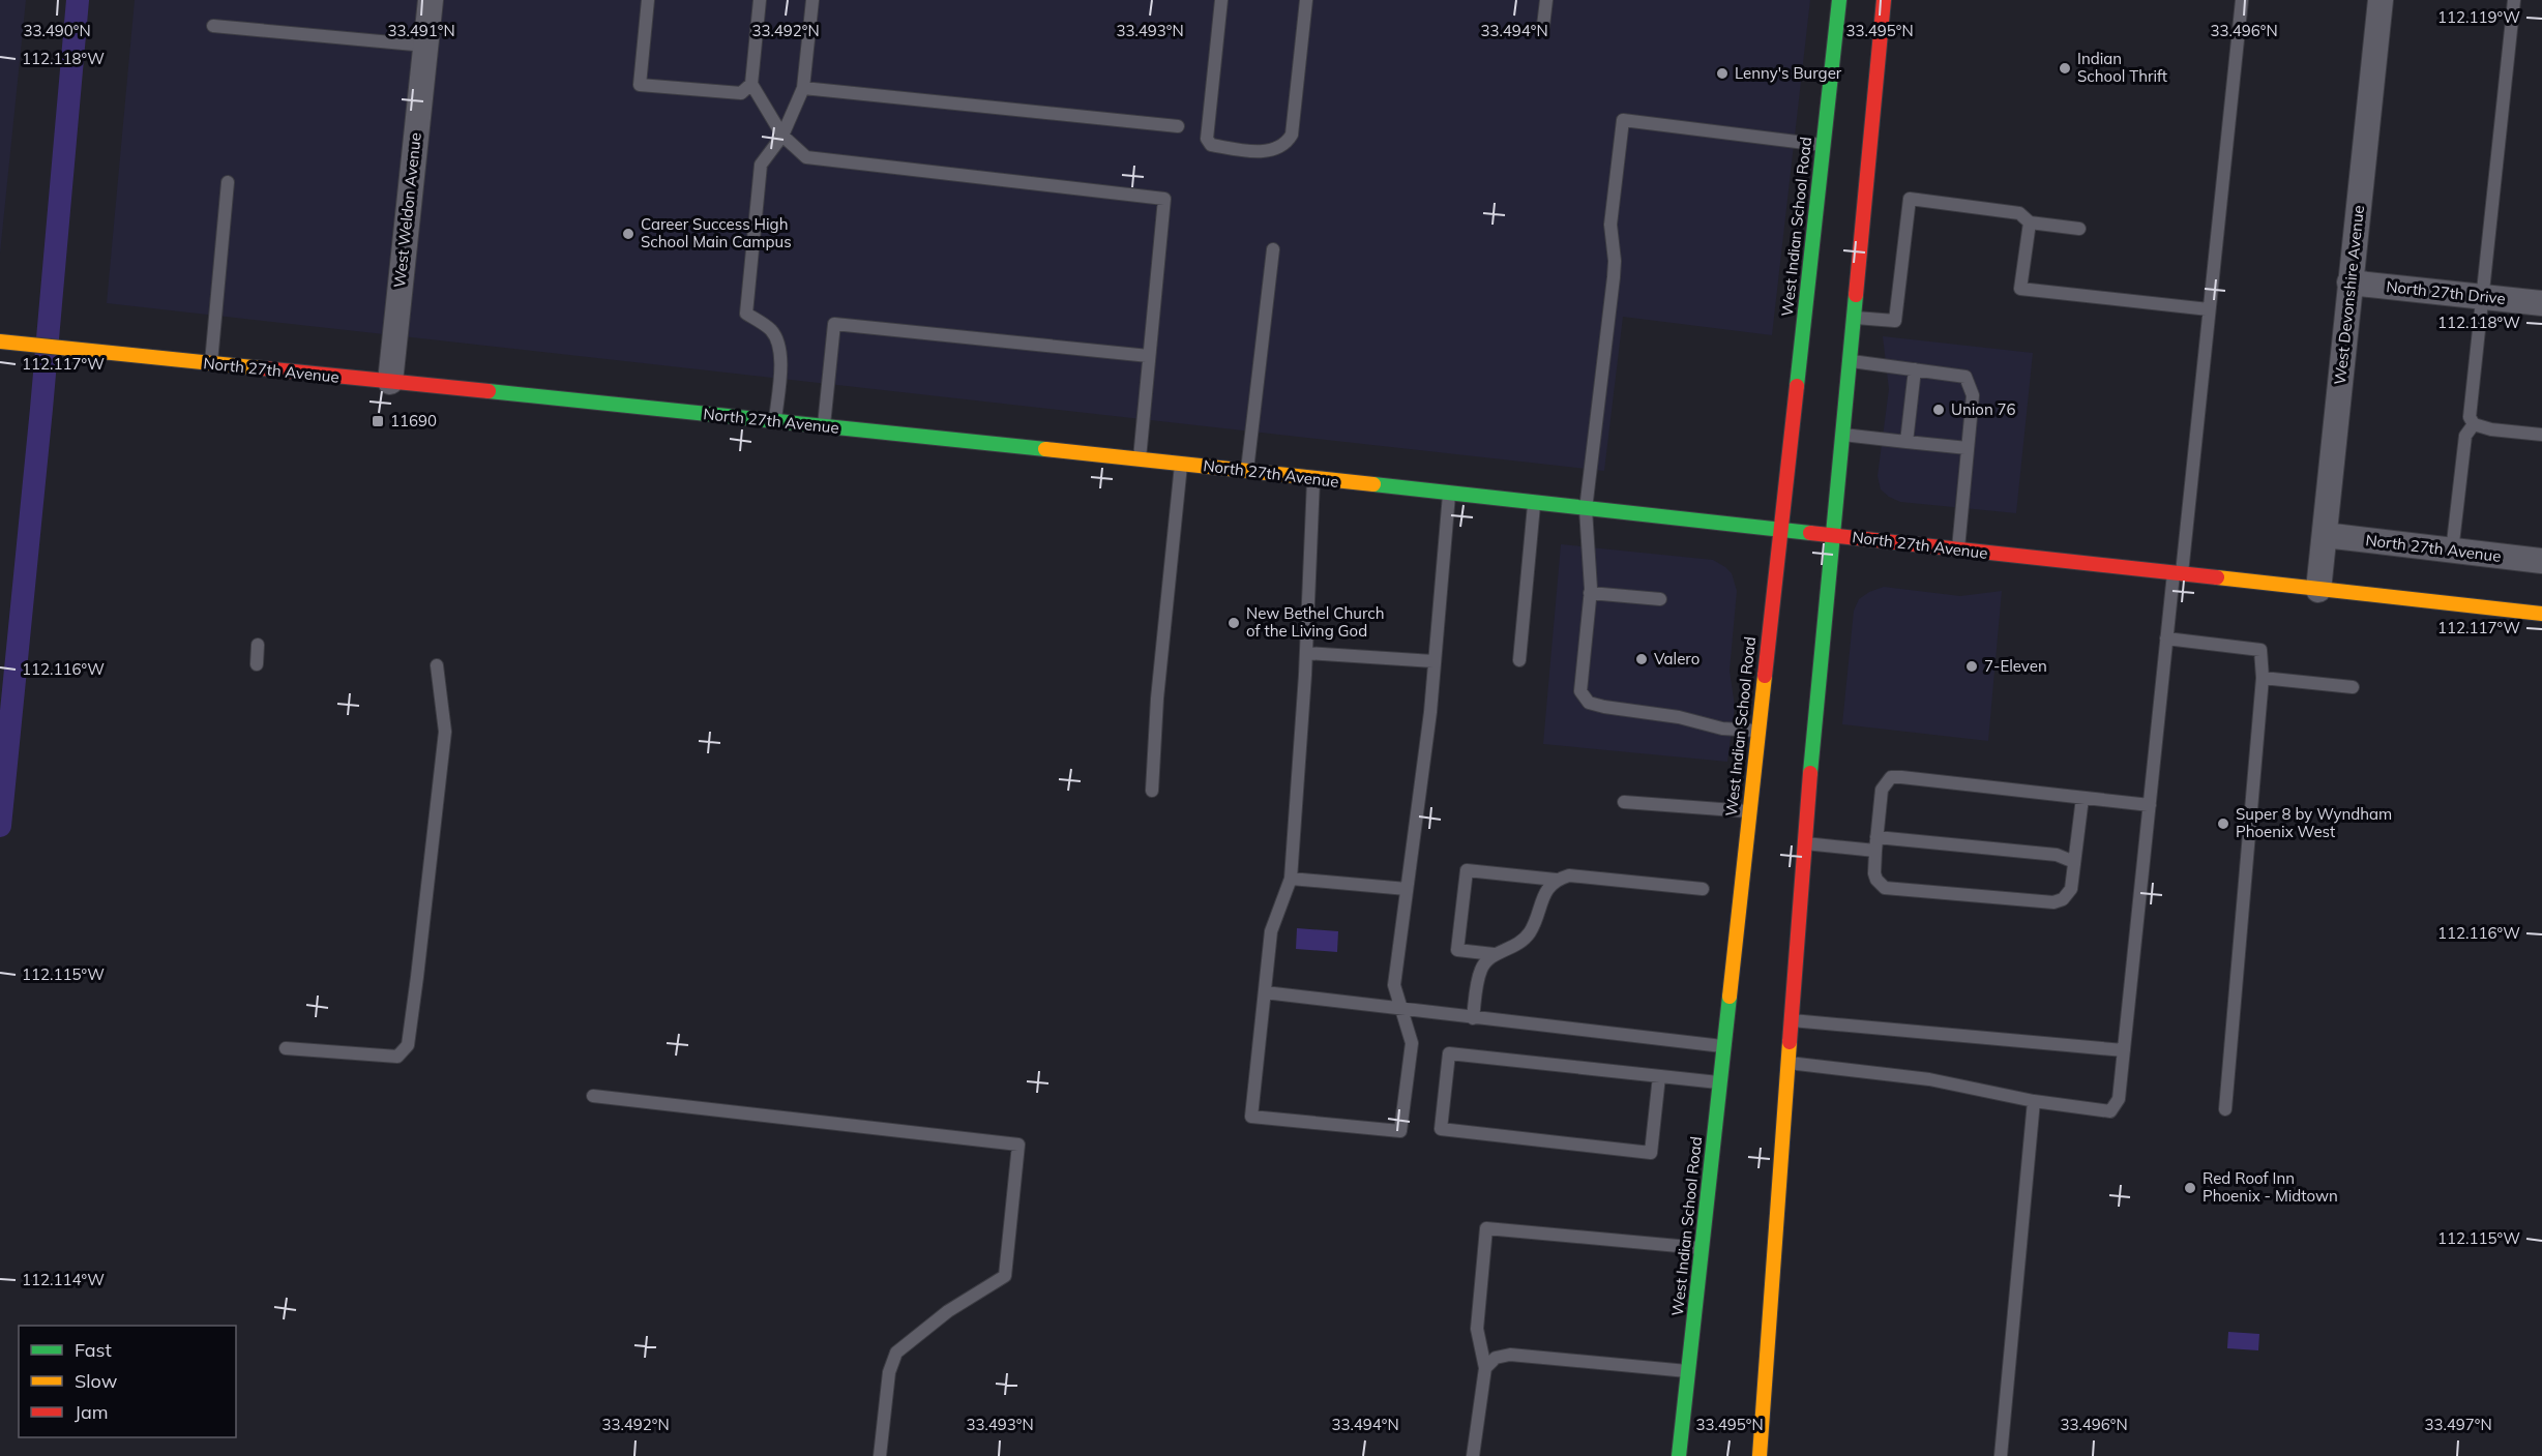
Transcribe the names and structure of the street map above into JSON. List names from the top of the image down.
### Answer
{
  "streets": {
    "main road": ["West Indian School Road", "North 27th Avenue"],
    "street": ["West Weldon Avenue", "North 27th Drive", "West Devonshire Avenue"]
  },
  "crossings": [
    ["West Weldon Avenue", "North 27th Avenue"],
    ["West Indian School Road", "North 27th Avenue"],
    ["North 27th Drive", "West Devonshire Avenue"],
    ["West Devonshire Avenue", "North 27th Avenue"]
  ],
  "places": {
    "other": [
      "Indian School Thrift",
      "Lenny's Burger",
      "Career Success High School Main Campus",
      "Union 76",
      "New Bethel Church of the Living God",
      "Valero",
      "7-Eleven",
      "Super 8 by Wyndham Phoenix West",
      "Red Roof Inn Phoenix - Midtown"
    ],
    "transit": ["11690"]
  },
  "legend": ["Fast", "Slow", "Jam"],
  "coordinates": [
    "112.119°W",
    "33.490°N",
    "33.491°N",
    "33.492°N",
    "33.493°N",
    "33.494°N",
    "33.495°N",
    "33.496°N",
    "112.118°W",
    "112.117°W",
    "112.116°W",
    "112.115°W",
    "112.114°W",
    "33.497°N"
  ]
}
